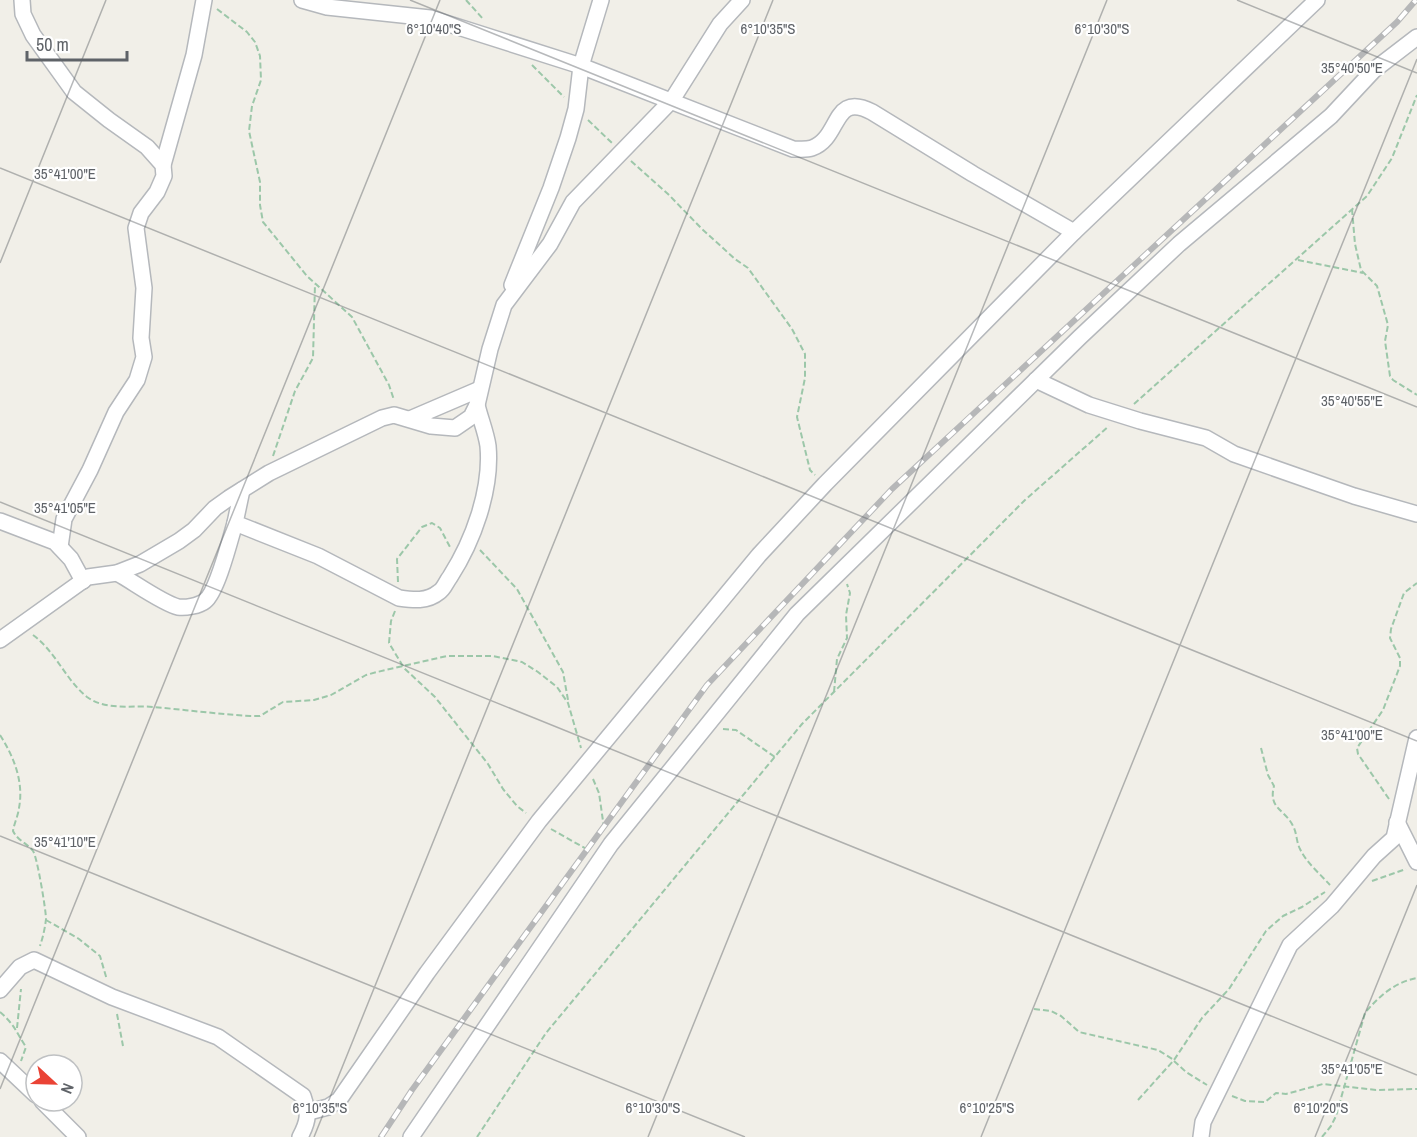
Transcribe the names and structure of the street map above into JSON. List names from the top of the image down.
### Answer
{
  "scale_bar": "50 m",
  "north": "right",
  "coordinates": [
    "6°10'40\"S",
    "6°10'35\"S",
    "6°10'30\"S",
    "35°40'50\"E",
    "35°41'00\"E",
    "35°40'55\"E",
    "35°41'05\"E",
    "35°41'10\"E",
    "6°10'25\"S",
    "6°10'20\"S"
  ]
}
